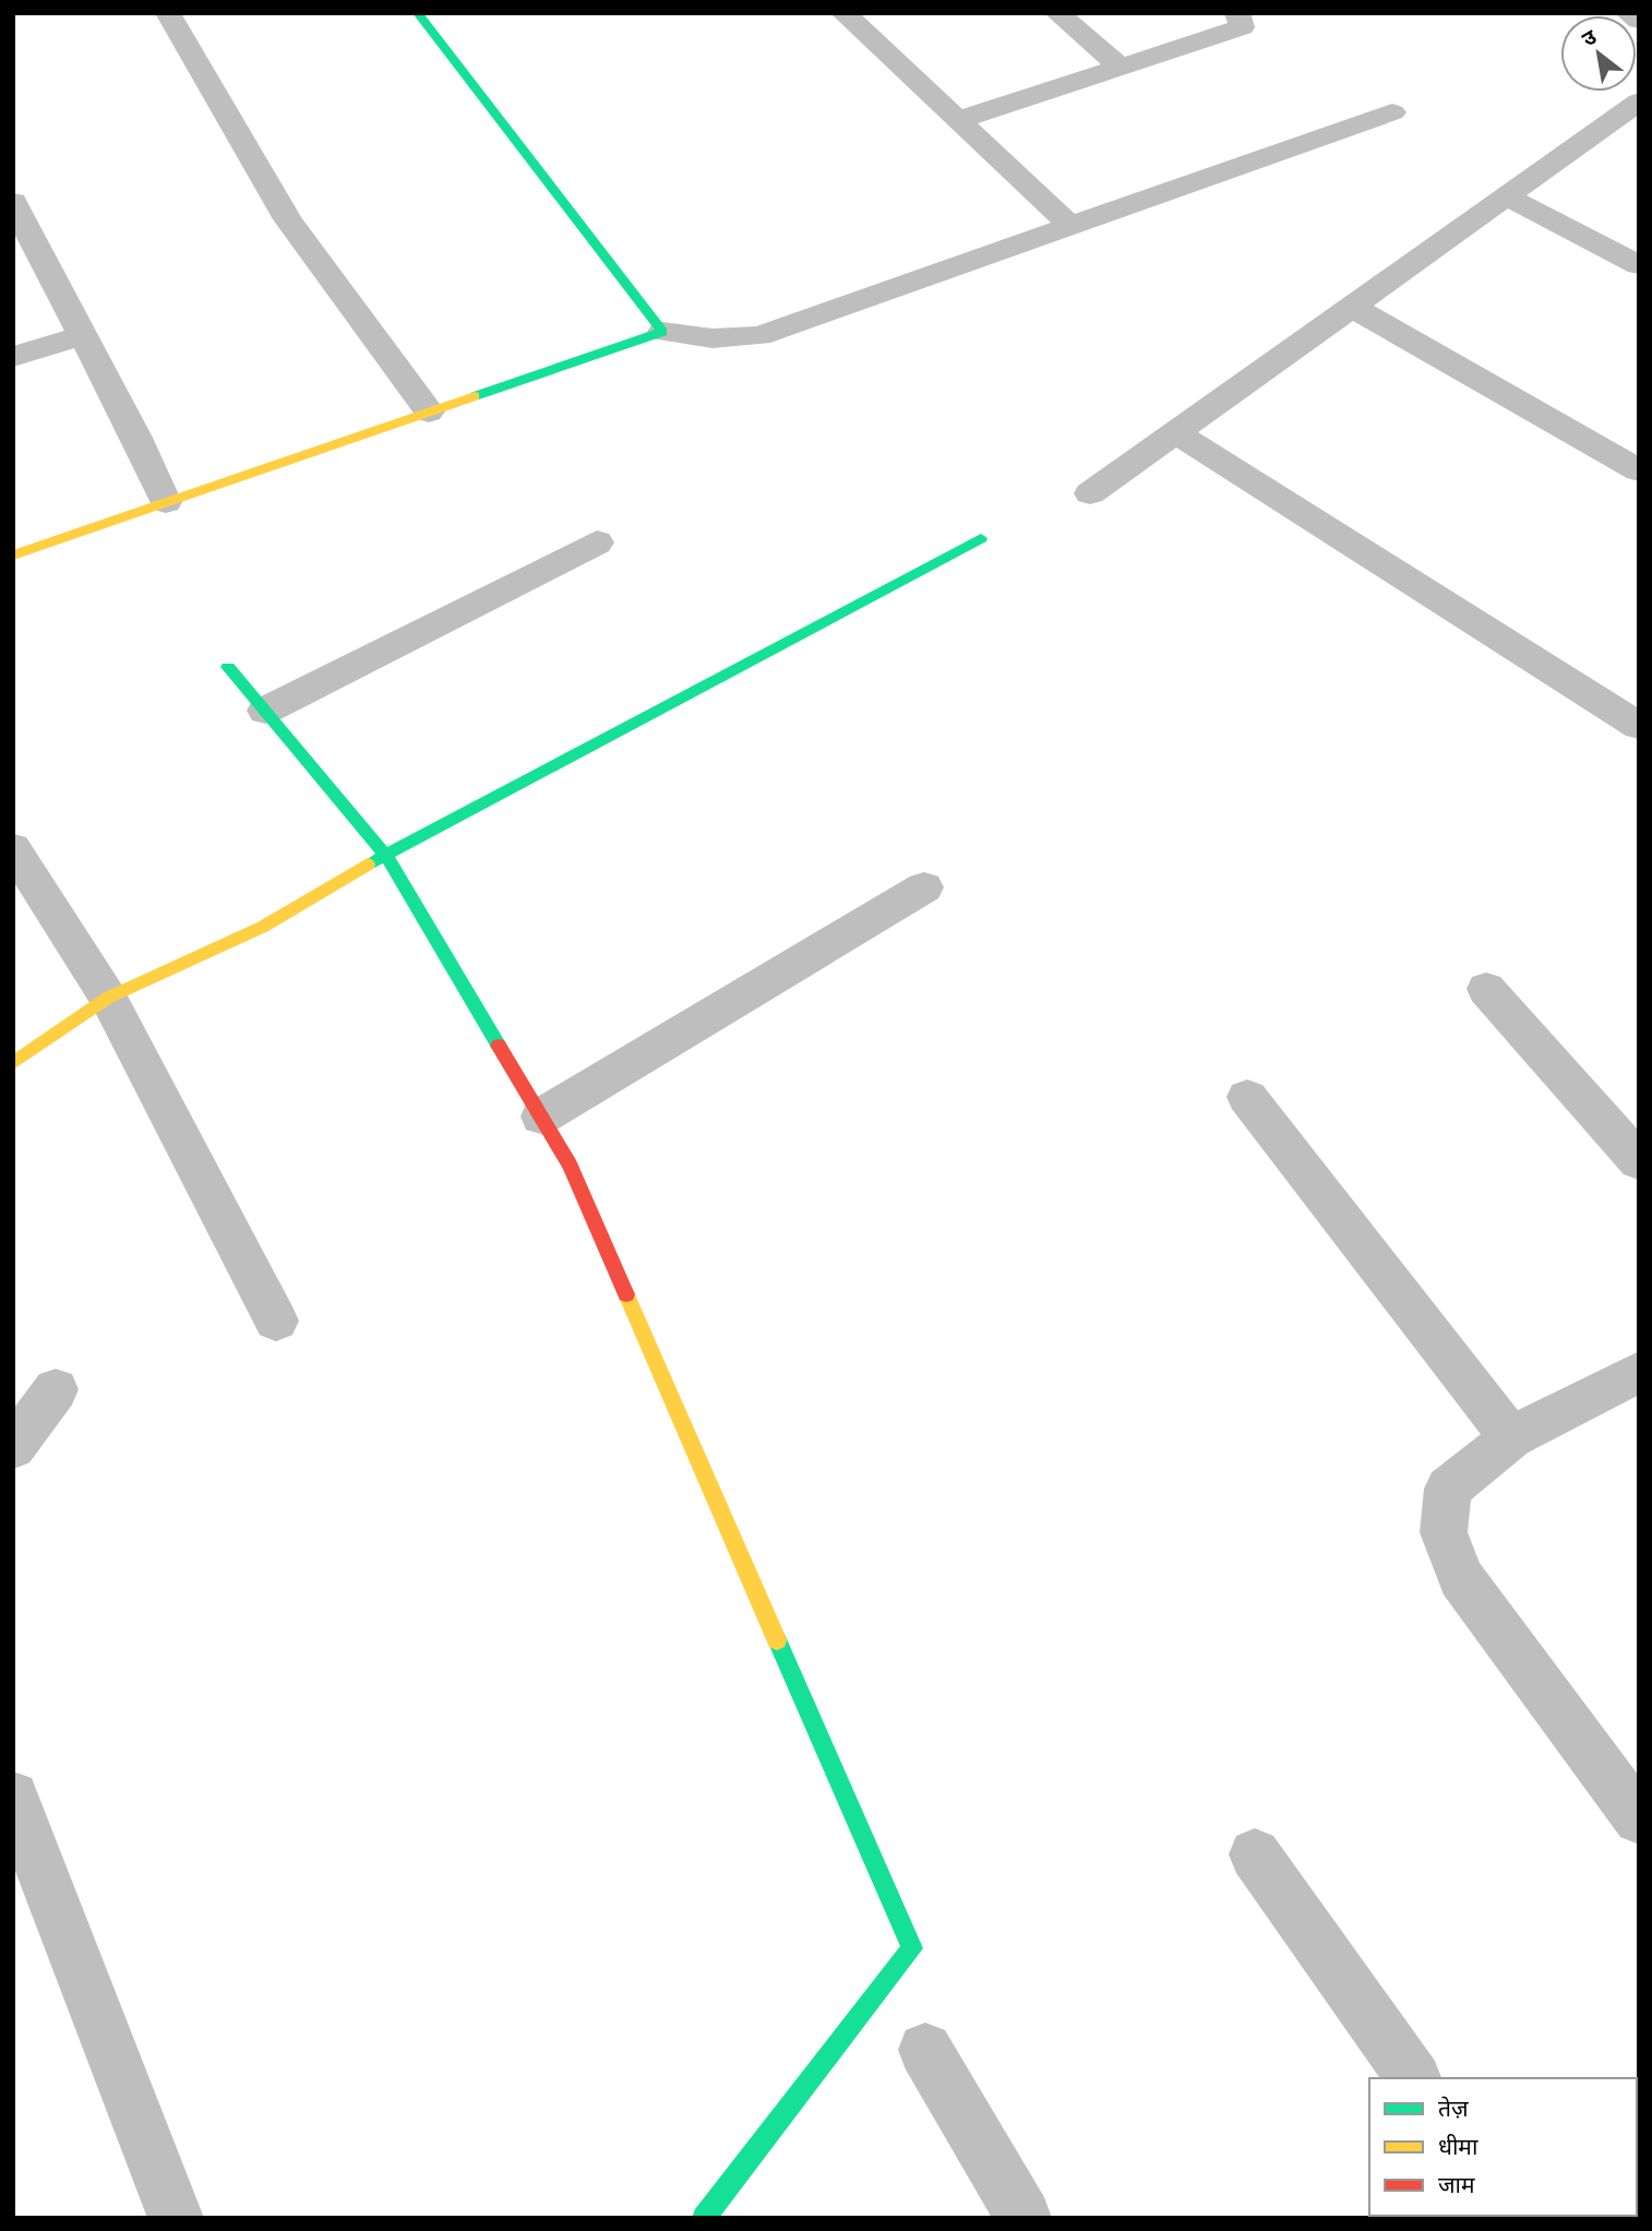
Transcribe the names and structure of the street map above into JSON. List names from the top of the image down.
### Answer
{
  "legend": ["तेज़", "धीमा", "जाम"],
  "north": "top left"
}
